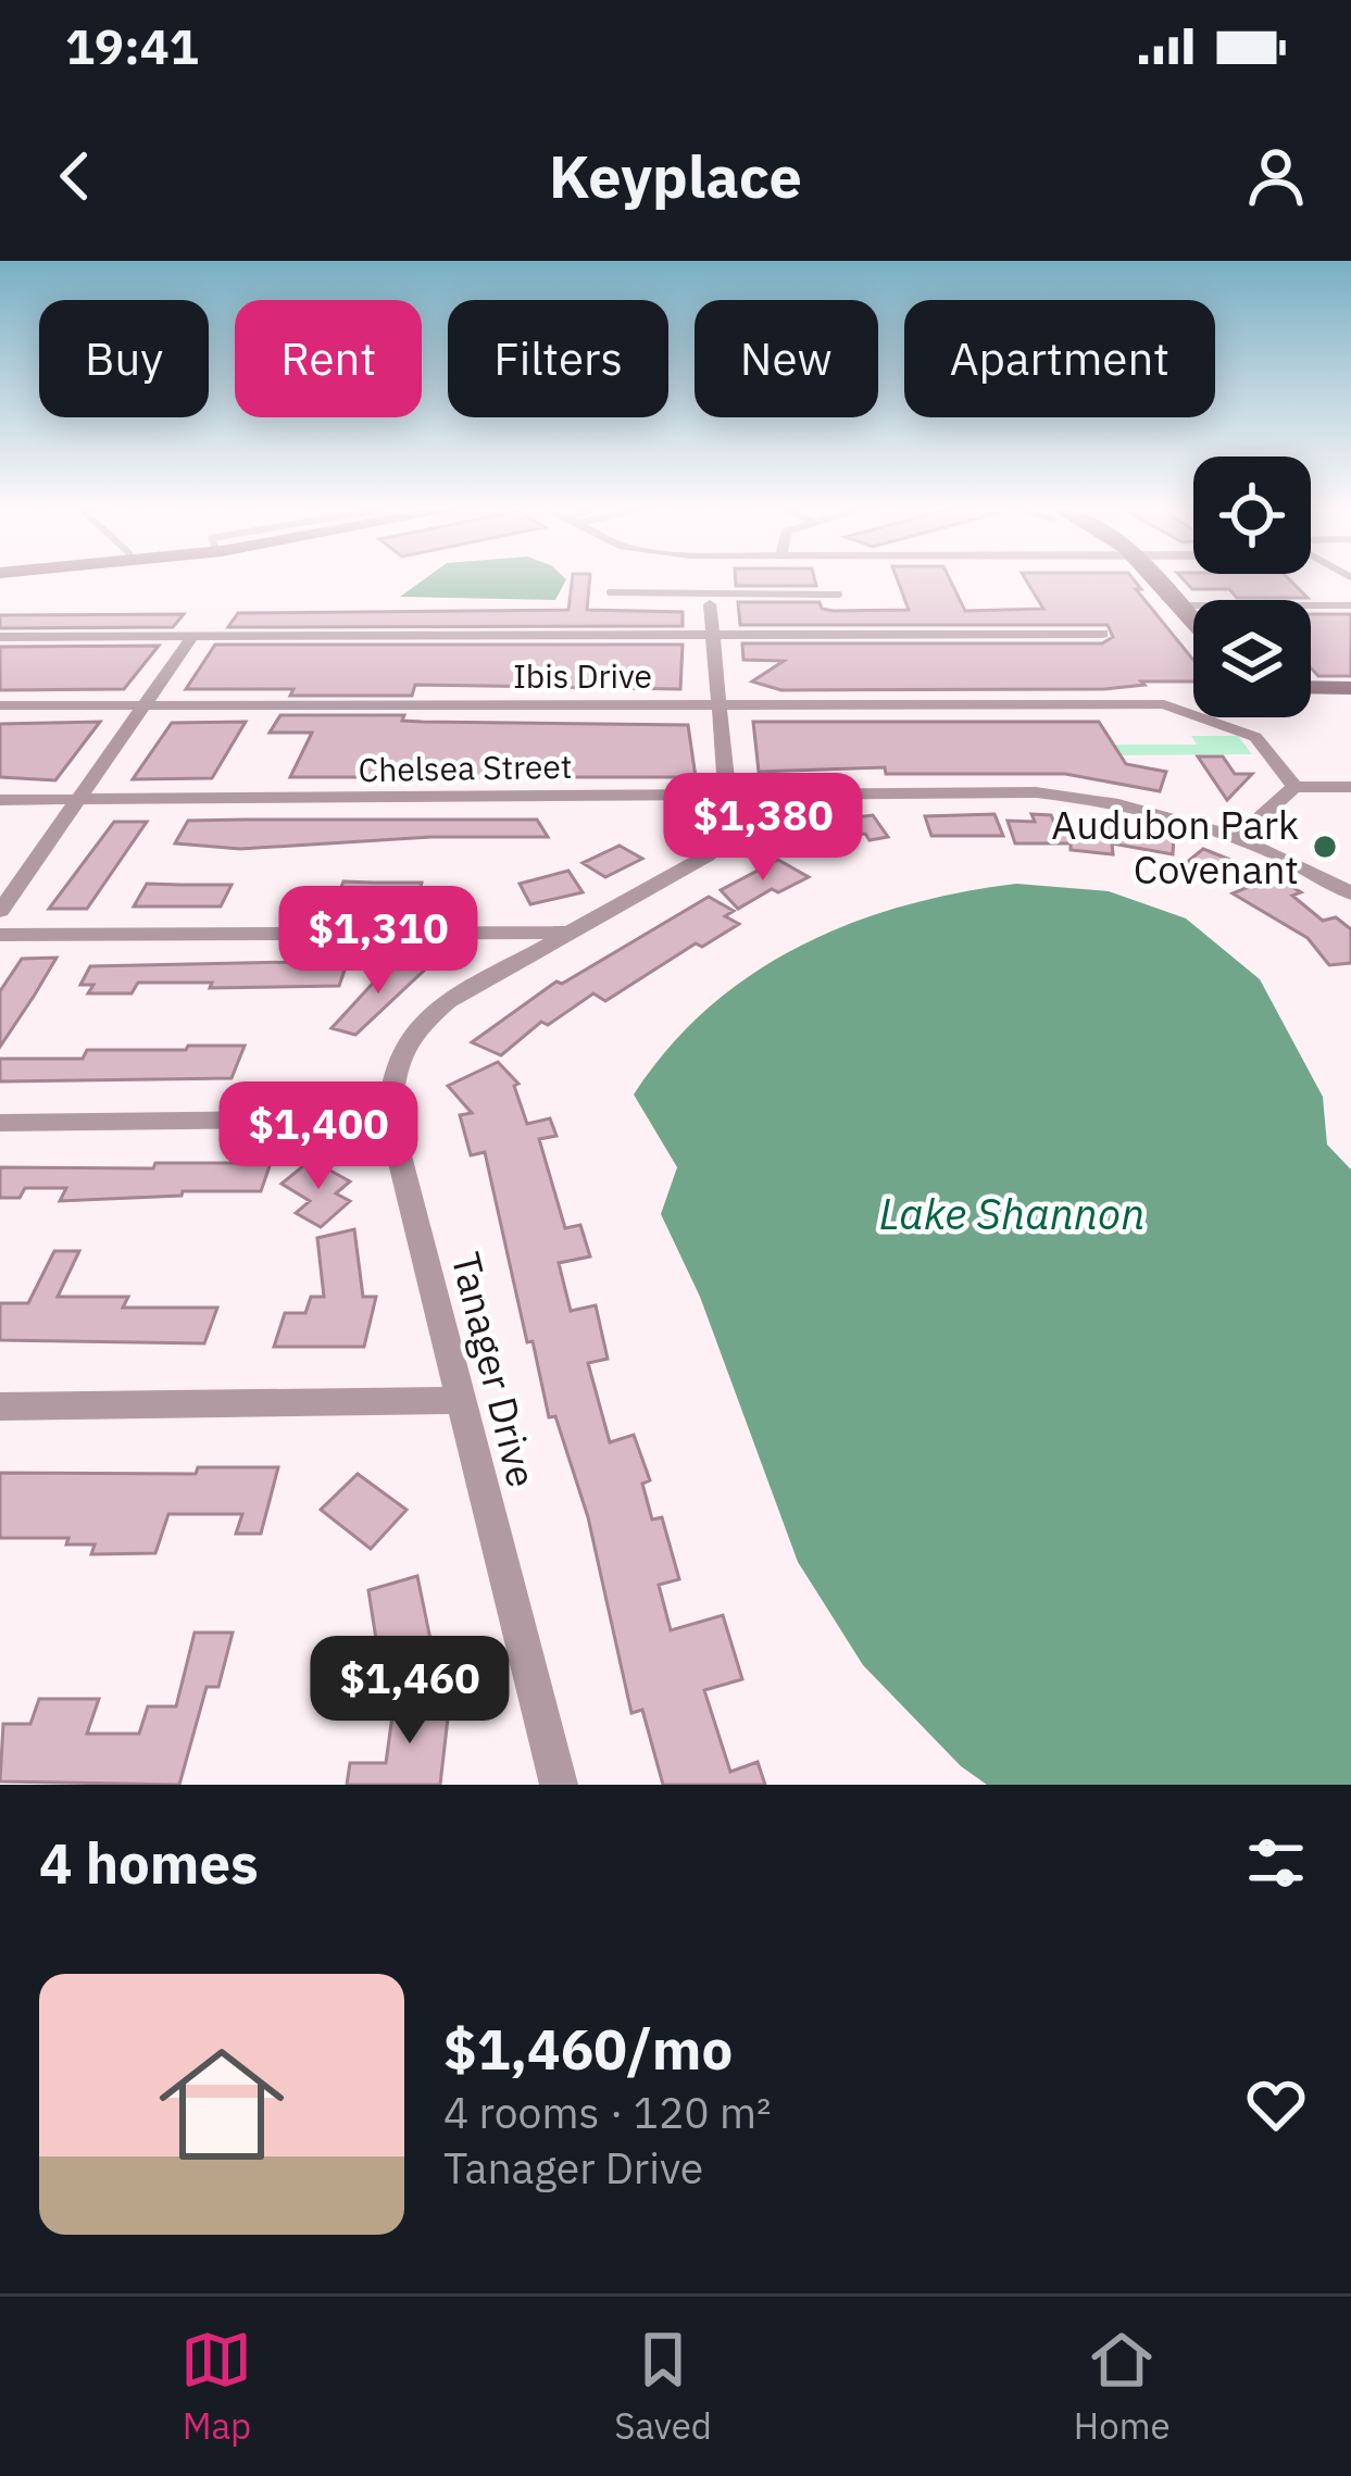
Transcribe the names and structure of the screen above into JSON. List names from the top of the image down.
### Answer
{
  "streets": {
    "street": ["Ibis Drive", "Chelsea Street", "Tanager Drive"]
  },
  "crossings": [
    ["Ibis Drive", "Tanager Drive"],
    ["Chelsea Street", "Tanager Drive"]
  ],
  "water": ["Lake Shannon"],
  "places": ["Audubon Park Covenant"],
  "page": {
    "status": "19:41",
    "header": "Keyplace",
    "chip": [
      "Buy",
      "Rent",
      "Filters",
      "New",
      "Apartment"
    ],
    "price": [
      "$1,380",
      "$1,310",
      "$1,400",
      "$1,460"
    ],
    "heading": "4 homes",
    "list": [
      {
        "name": "$1,460/mo",
        "note": "4 rooms · 120 m² · Tanager Drive"
      }
    ],
    "tabs": ["Map", "Saved", "Home"]
  }
}
